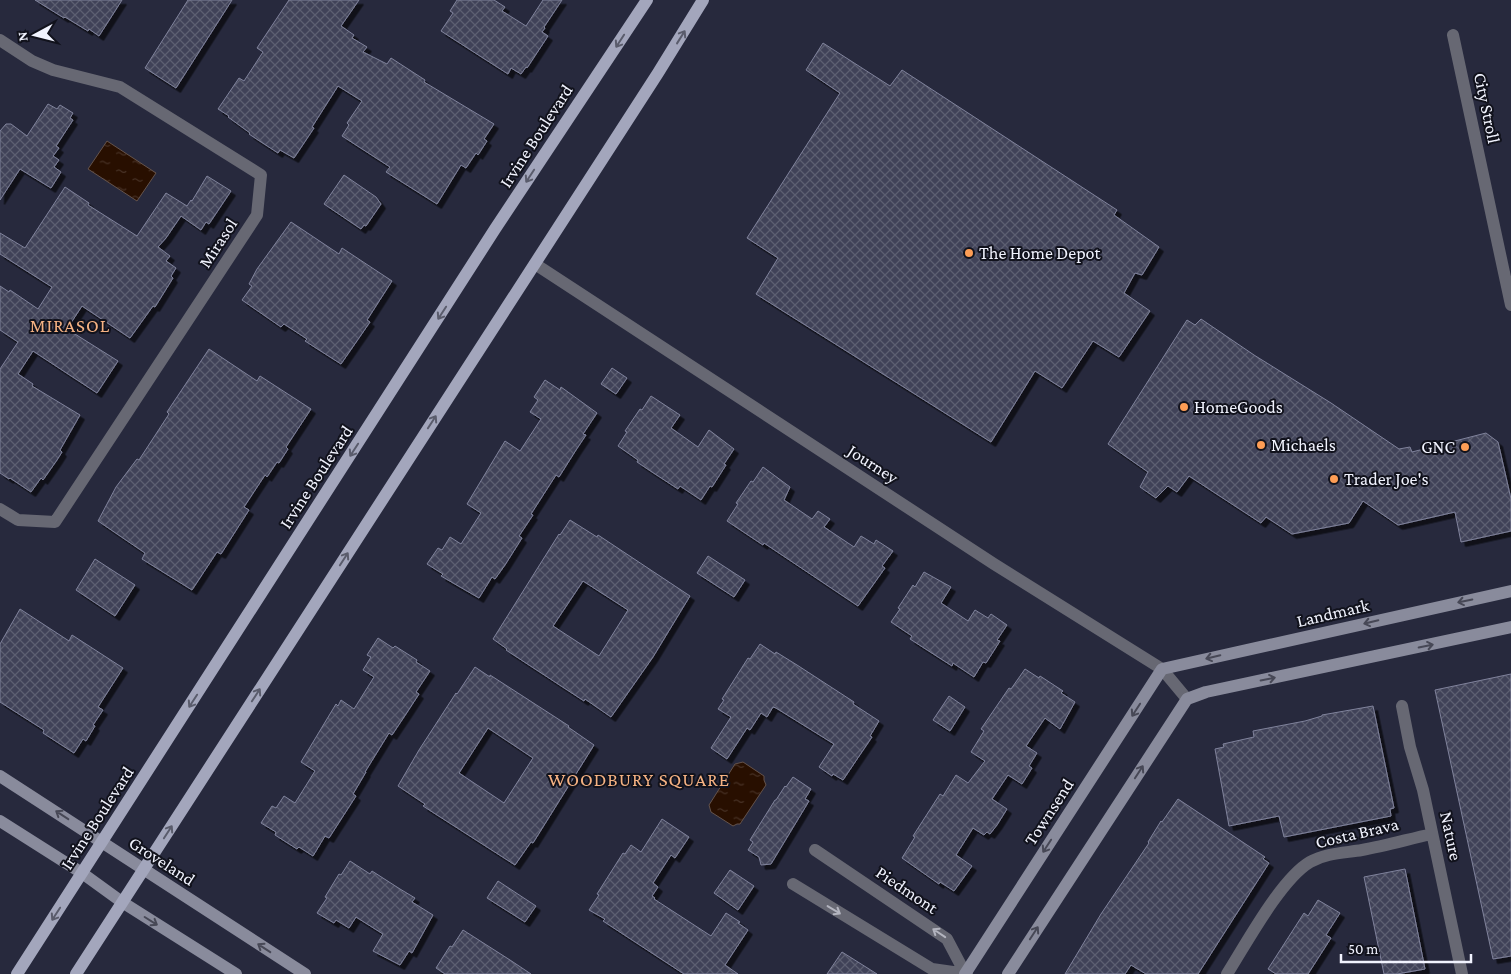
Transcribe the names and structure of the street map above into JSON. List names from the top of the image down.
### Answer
{
  "streets": {
    "main road": ["Irvine Boulevard"],
    "street": [
      "City Stroll",
      "Mirasol",
      "Journey",
      "Landmark",
      "Townsend",
      "Costa Brava",
      "Nature",
      "Groveland",
      "Piedmont"
    ]
  },
  "crossings": [
    ["Irvine Boulevard", "Groveland"],
    ["Journey", "Landmark"],
    ["Journey", "Townsend"],
    ["Landmark", "Townsend"],
    ["Townsend", "Piedmont"],
    ["Costa Brava", "Nature"]
  ],
  "districts": ["MIRASOL", "WOODBURY SQUARE"],
  "places": [
    "The Home Depot",
    "HomeGoods",
    "Michaels",
    "GNC",
    "Trader Joe's"
  ],
  "scale_bar": "50 m",
  "north": "left"
}
